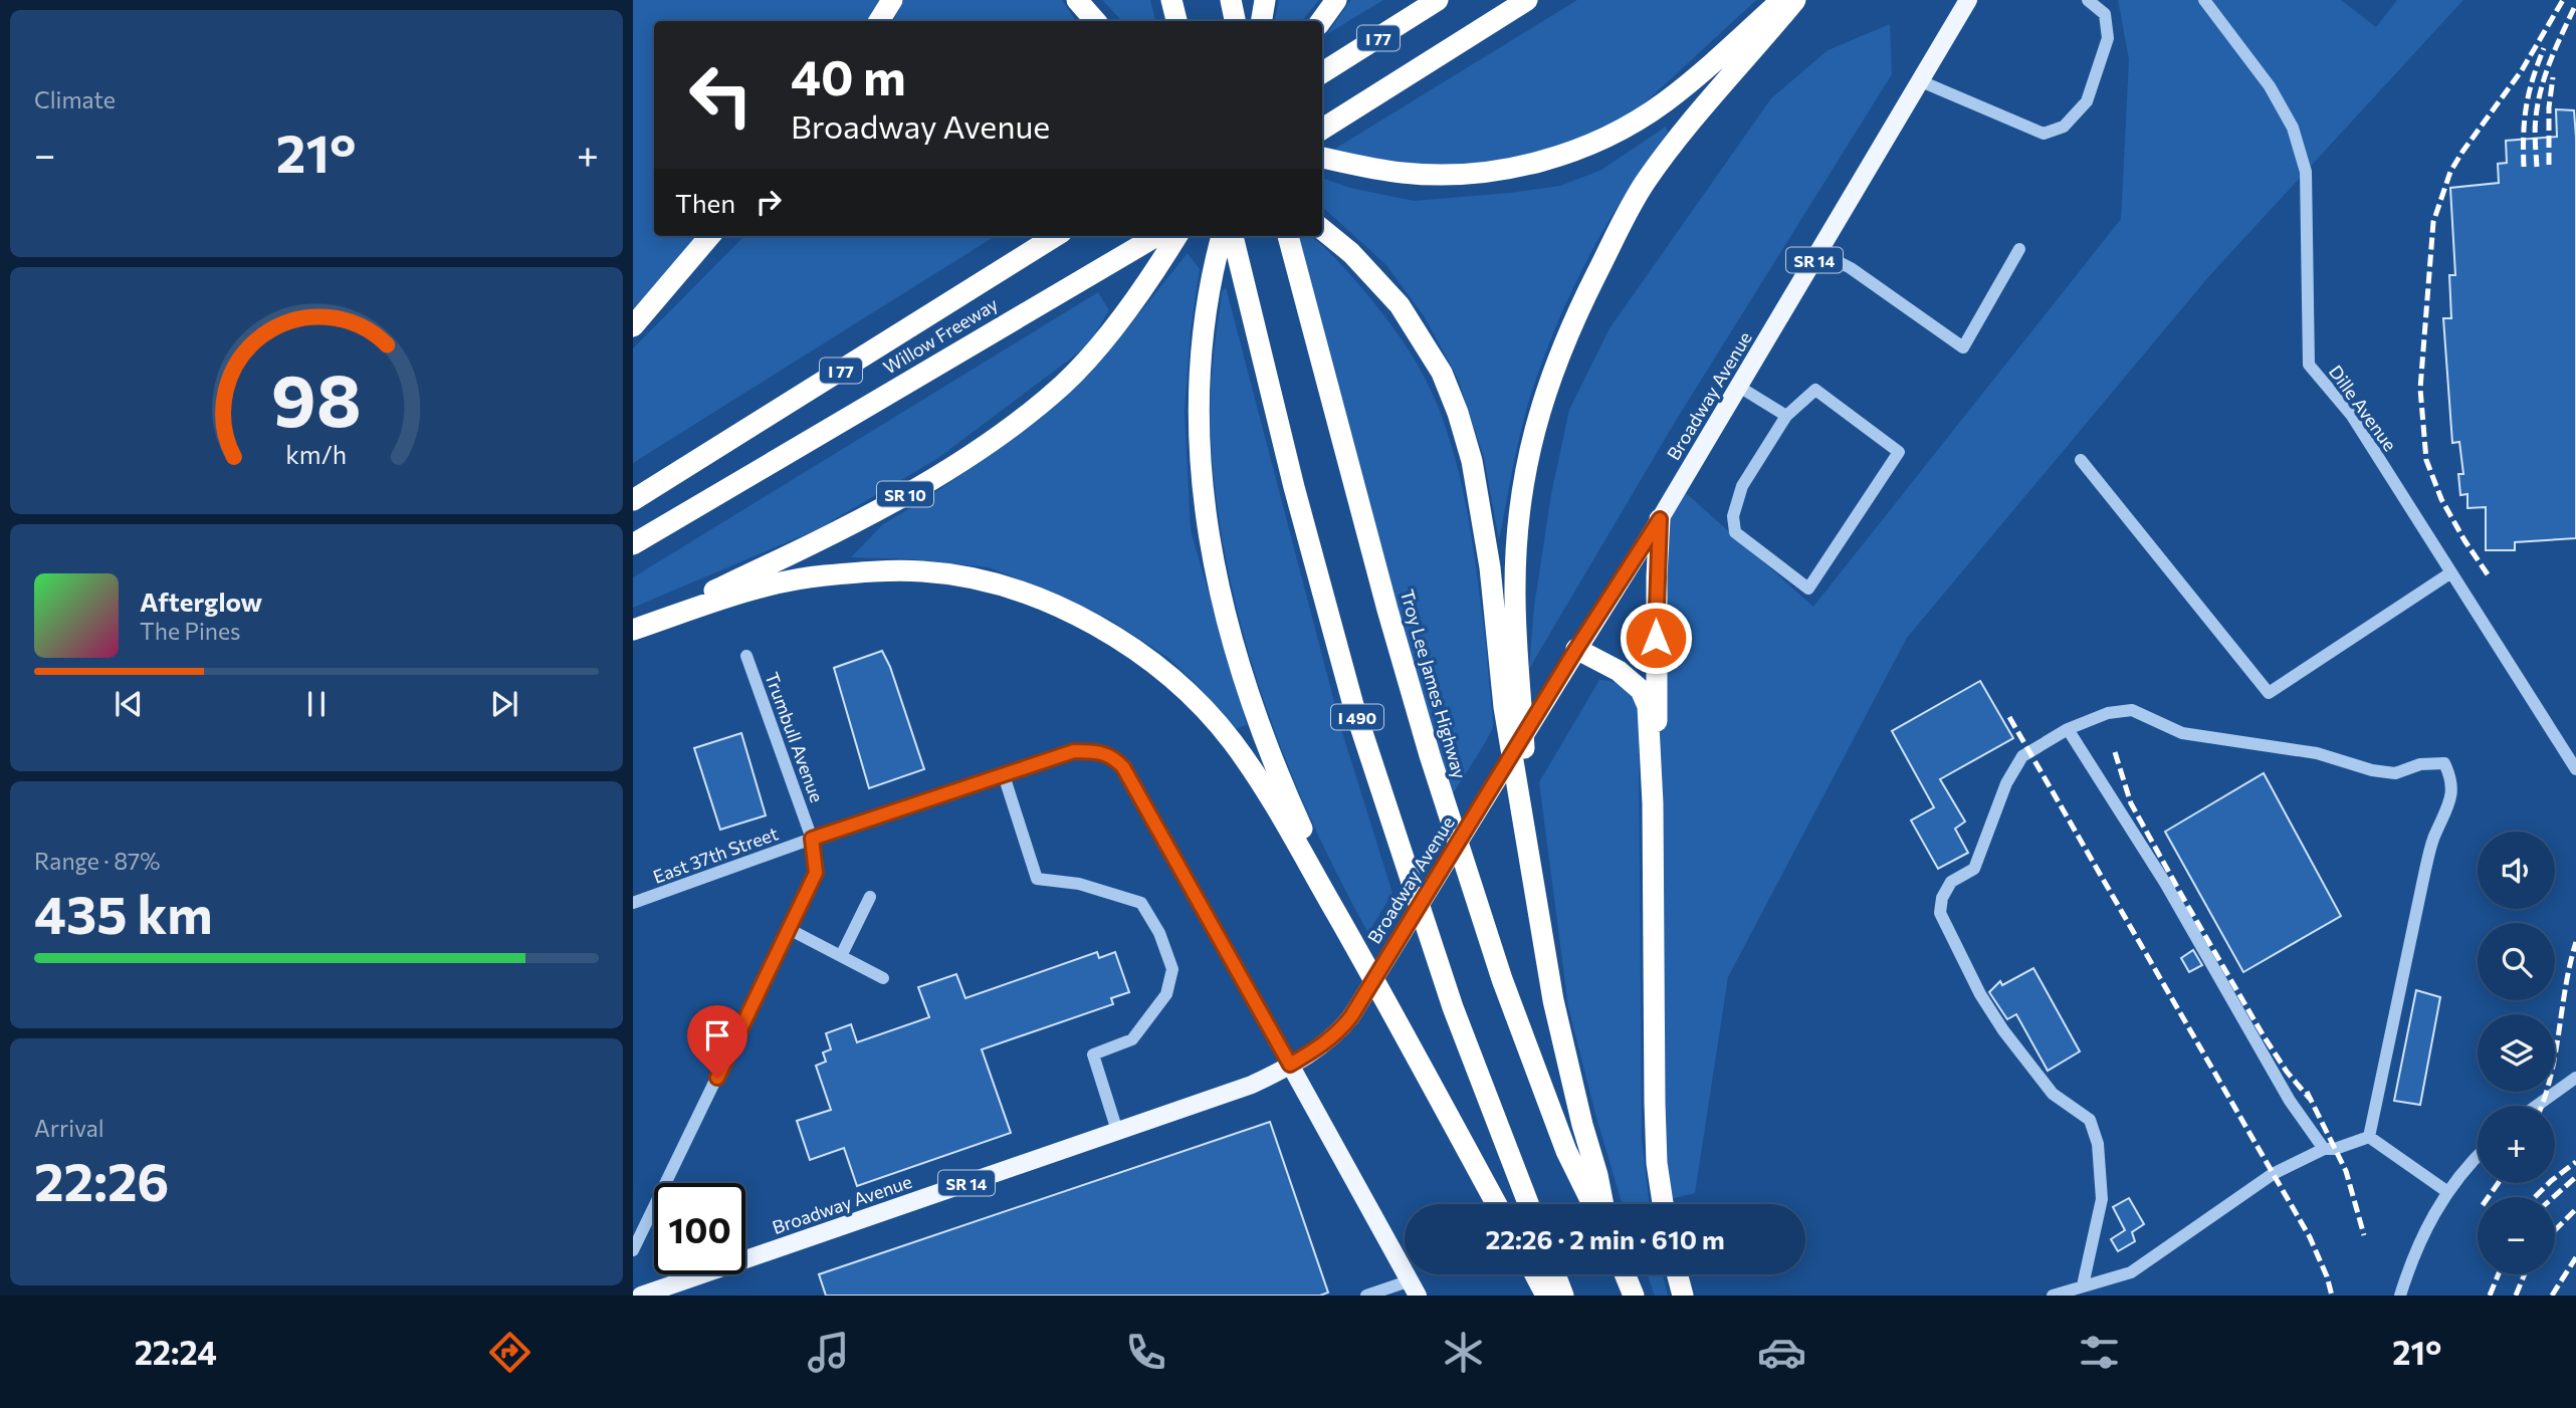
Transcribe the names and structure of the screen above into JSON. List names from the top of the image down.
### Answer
{
  "streets": {
    "highway": [
      "I 77",
      "Willow Freeway",
      "SR 10",
      "Troy Lee James Highway",
      "I 490"
    ],
    "main road": ["SR 14", "Broadway Avenue"],
    "street": ["Dille Avenue", "Trumbull Avenue", "East 37th Street"]
  },
  "crossings": [
    ["Broadway Avenue", "East 37th Street"],
    ["Trumbull Avenue", "East 37th Street"]
  ],
  "page": {
    "tile": [
      "Climate",
      ["Range · 87%", "435 km"],
      ["Arrival", "22:26"]
    ],
    "turn": ["40 m", "Broadway Avenue"],
    "heat": ["−", "21°", "+"],
    "then": "Then",
    "song": ["Afterglow", "The Pines"],
    "map_buttons": ["+", "−"],
    "limit": "100",
    "trip": "22:26 · 2 min · 610 m",
    "tabs": ["22:24", "21°"],
    "gauge": ["98", "km/h"]
  }
}
